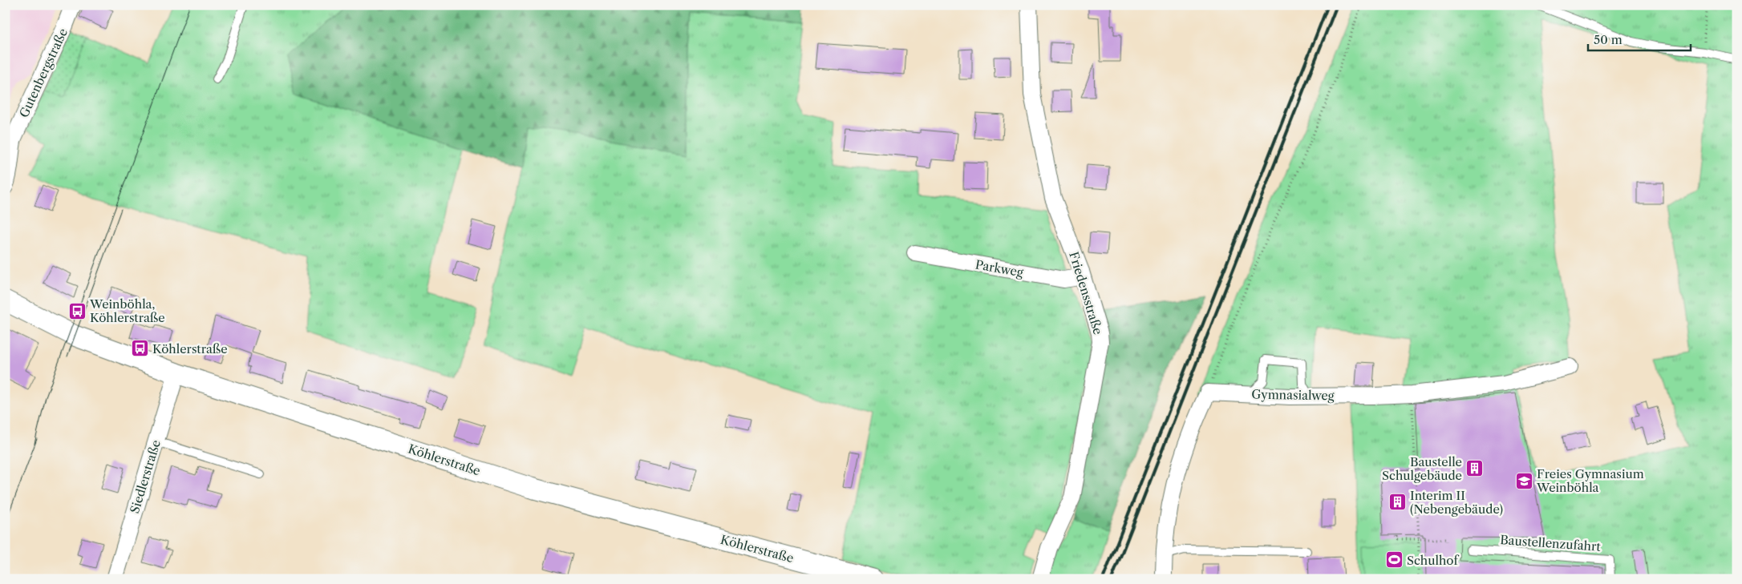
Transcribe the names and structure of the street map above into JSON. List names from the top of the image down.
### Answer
{
  "streets": {
    "street": [
      "Gutenbergstraße",
      "Parkweg",
      "Friedensstraße",
      "Gymnasialweg",
      "Köhlerstraße",
      "Siedlerstraße"
    ],
    "lane": ["Baustellenzufahrt"]
  },
  "crossings": [
    ["Parkweg", "Friedensstraße"],
    ["Köhlerstraße", "Siedlerstraße"]
  ],
  "places": {
    "bus stop": ["Weinböhla, Köhlerstraße", "Köhlerstraße"],
    "building": ["Baustelle Schulgebäude", "Interim II (Nebengebäude)"],
    "school or university": ["Freies Gymnasium Weinböhla"],
    "sports": ["Schulhof"]
  },
  "scale_bar": "50 m"
}
